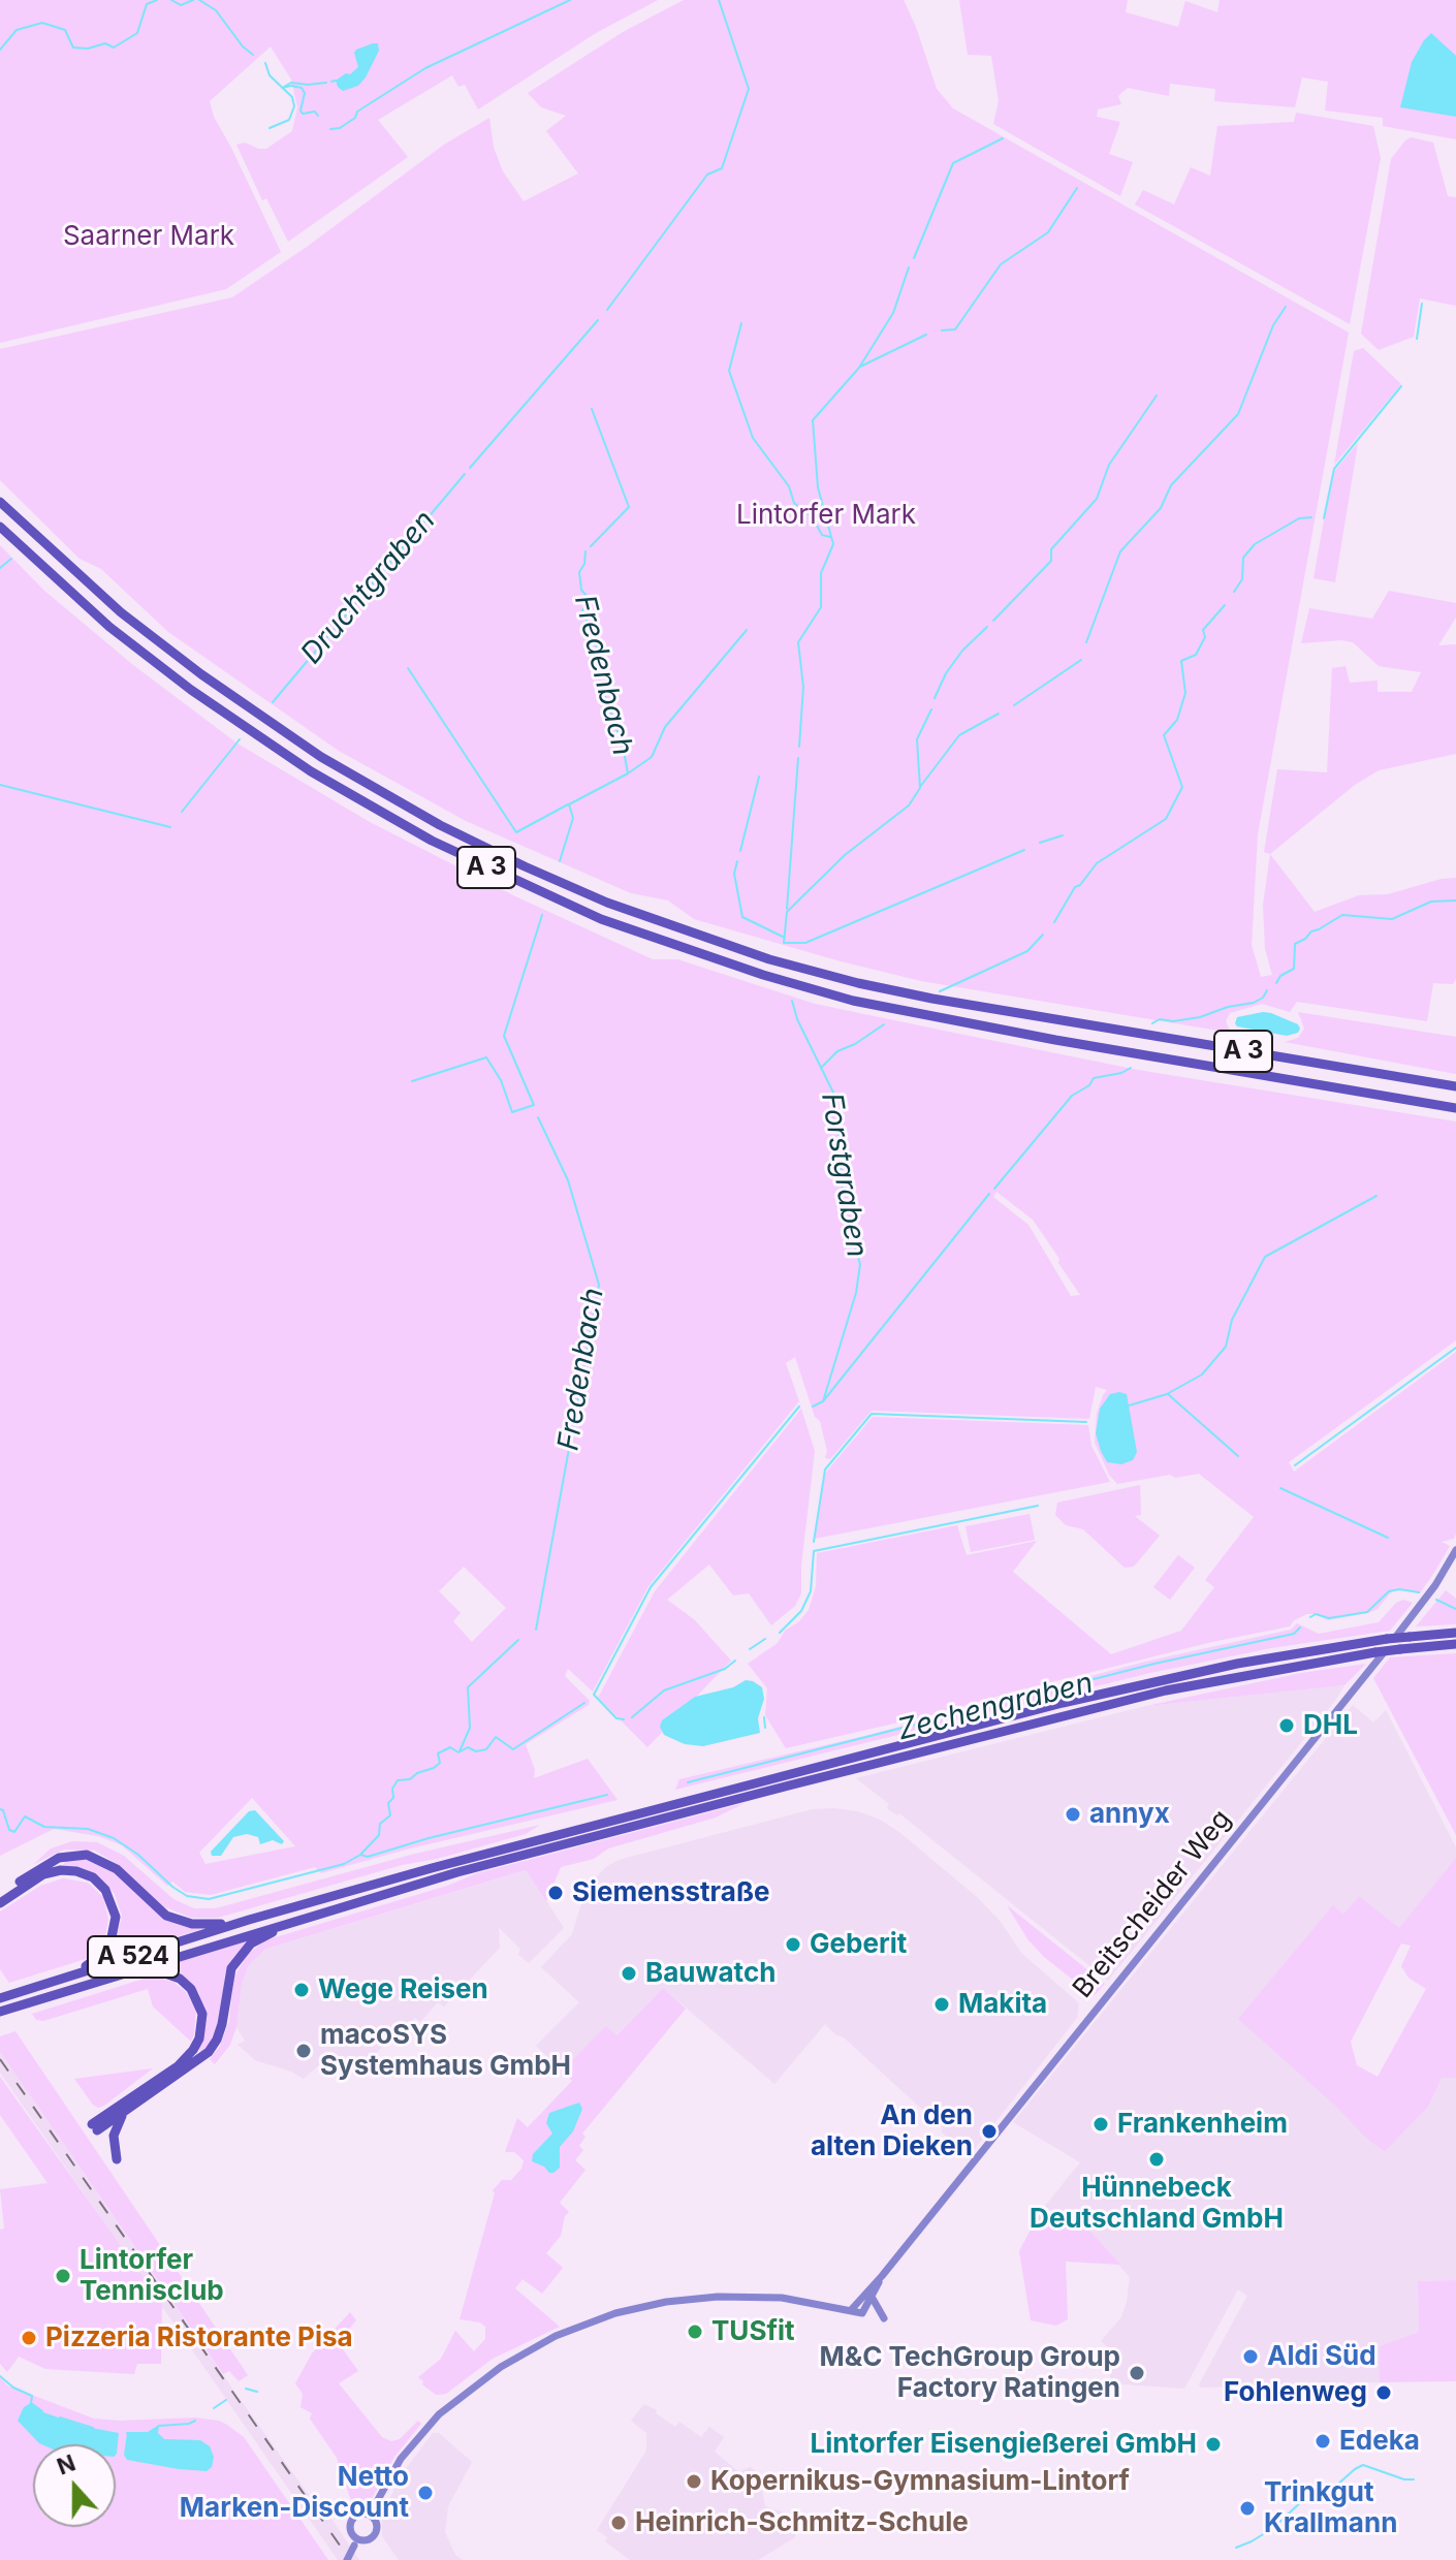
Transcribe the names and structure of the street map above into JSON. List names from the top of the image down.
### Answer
{
  "streets": {
    "highway": ["A 3", "A 524"],
    "main road": ["Breitscheider Weg"]
  },
  "water": [
    "Druchtgraben",
    "Fredenbach",
    "Forstgraben",
    "Zechengraben"
  ],
  "parks": ["Saarner Mark", "Lintorfer Mark"],
  "places": [
    "DHL",
    "annyx",
    "Siemensstraße",
    "Geberit",
    "Bauwatch",
    "Wege Reisen",
    "Makita",
    "macoSYS Systemhaus GmbH",
    "Frankenheim",
    "An den alten Dieken",
    "Hünnebeck Deutschland GmbH",
    "Lintorfer Tennisclub",
    "TUSfit",
    "Pizzeria Ristorante Pisa",
    "Aldi Süd",
    "M&C TechGroup Group Factory Ratingen",
    "Fohlenweg",
    "Edeka",
    "Lintorfer Eisengießerei GmbH",
    "Kopernikus-Gymnasium-Lintorf",
    "Netto Marken-Discount",
    "Trinkgut Krallmann",
    "Heinrich-Schmitz-Schule"
  ],
  "north": "top"
}
